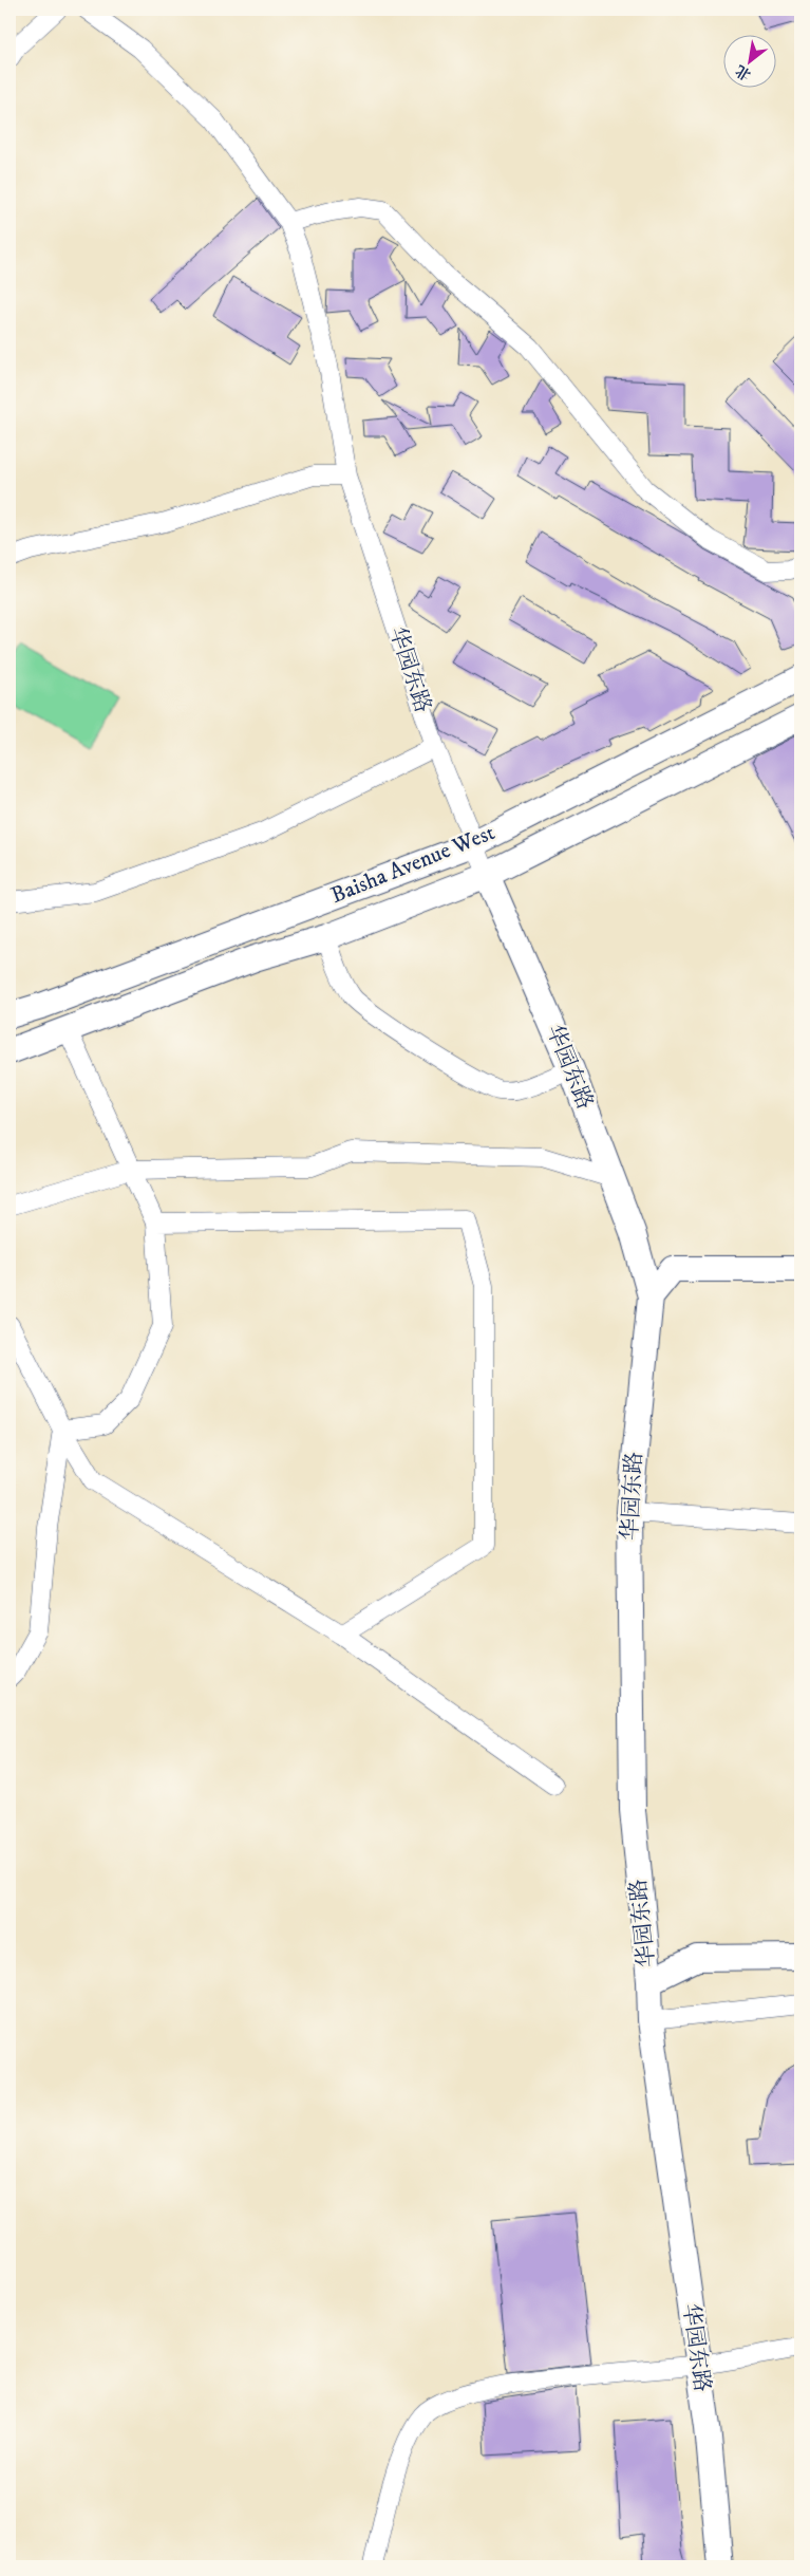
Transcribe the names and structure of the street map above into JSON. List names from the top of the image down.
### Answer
{
  "streets": {
    "street": ["华园东路", "Baisha Avenue West"]
  },
  "crossings": [
    ["华园东路", "Baisha Avenue West"]
  ],
  "north": "bottom left"
}
